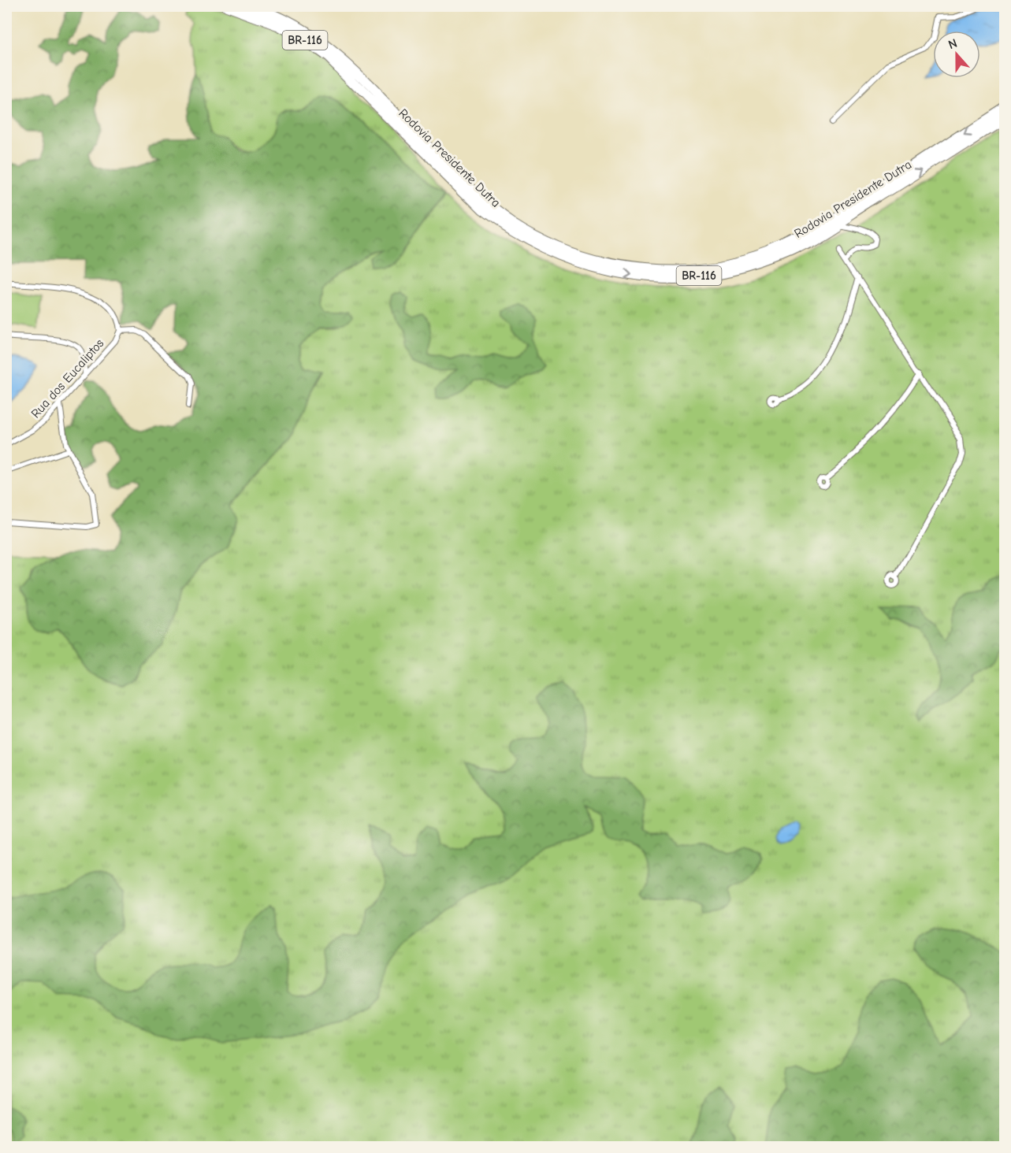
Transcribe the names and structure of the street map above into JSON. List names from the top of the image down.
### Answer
{
  "streets": {
    "highway": ["BR-116", "Rodovia Presidente Dutra"],
    "street": ["Rua dos Eucaliptos"]
  },
  "north": "top"
}
